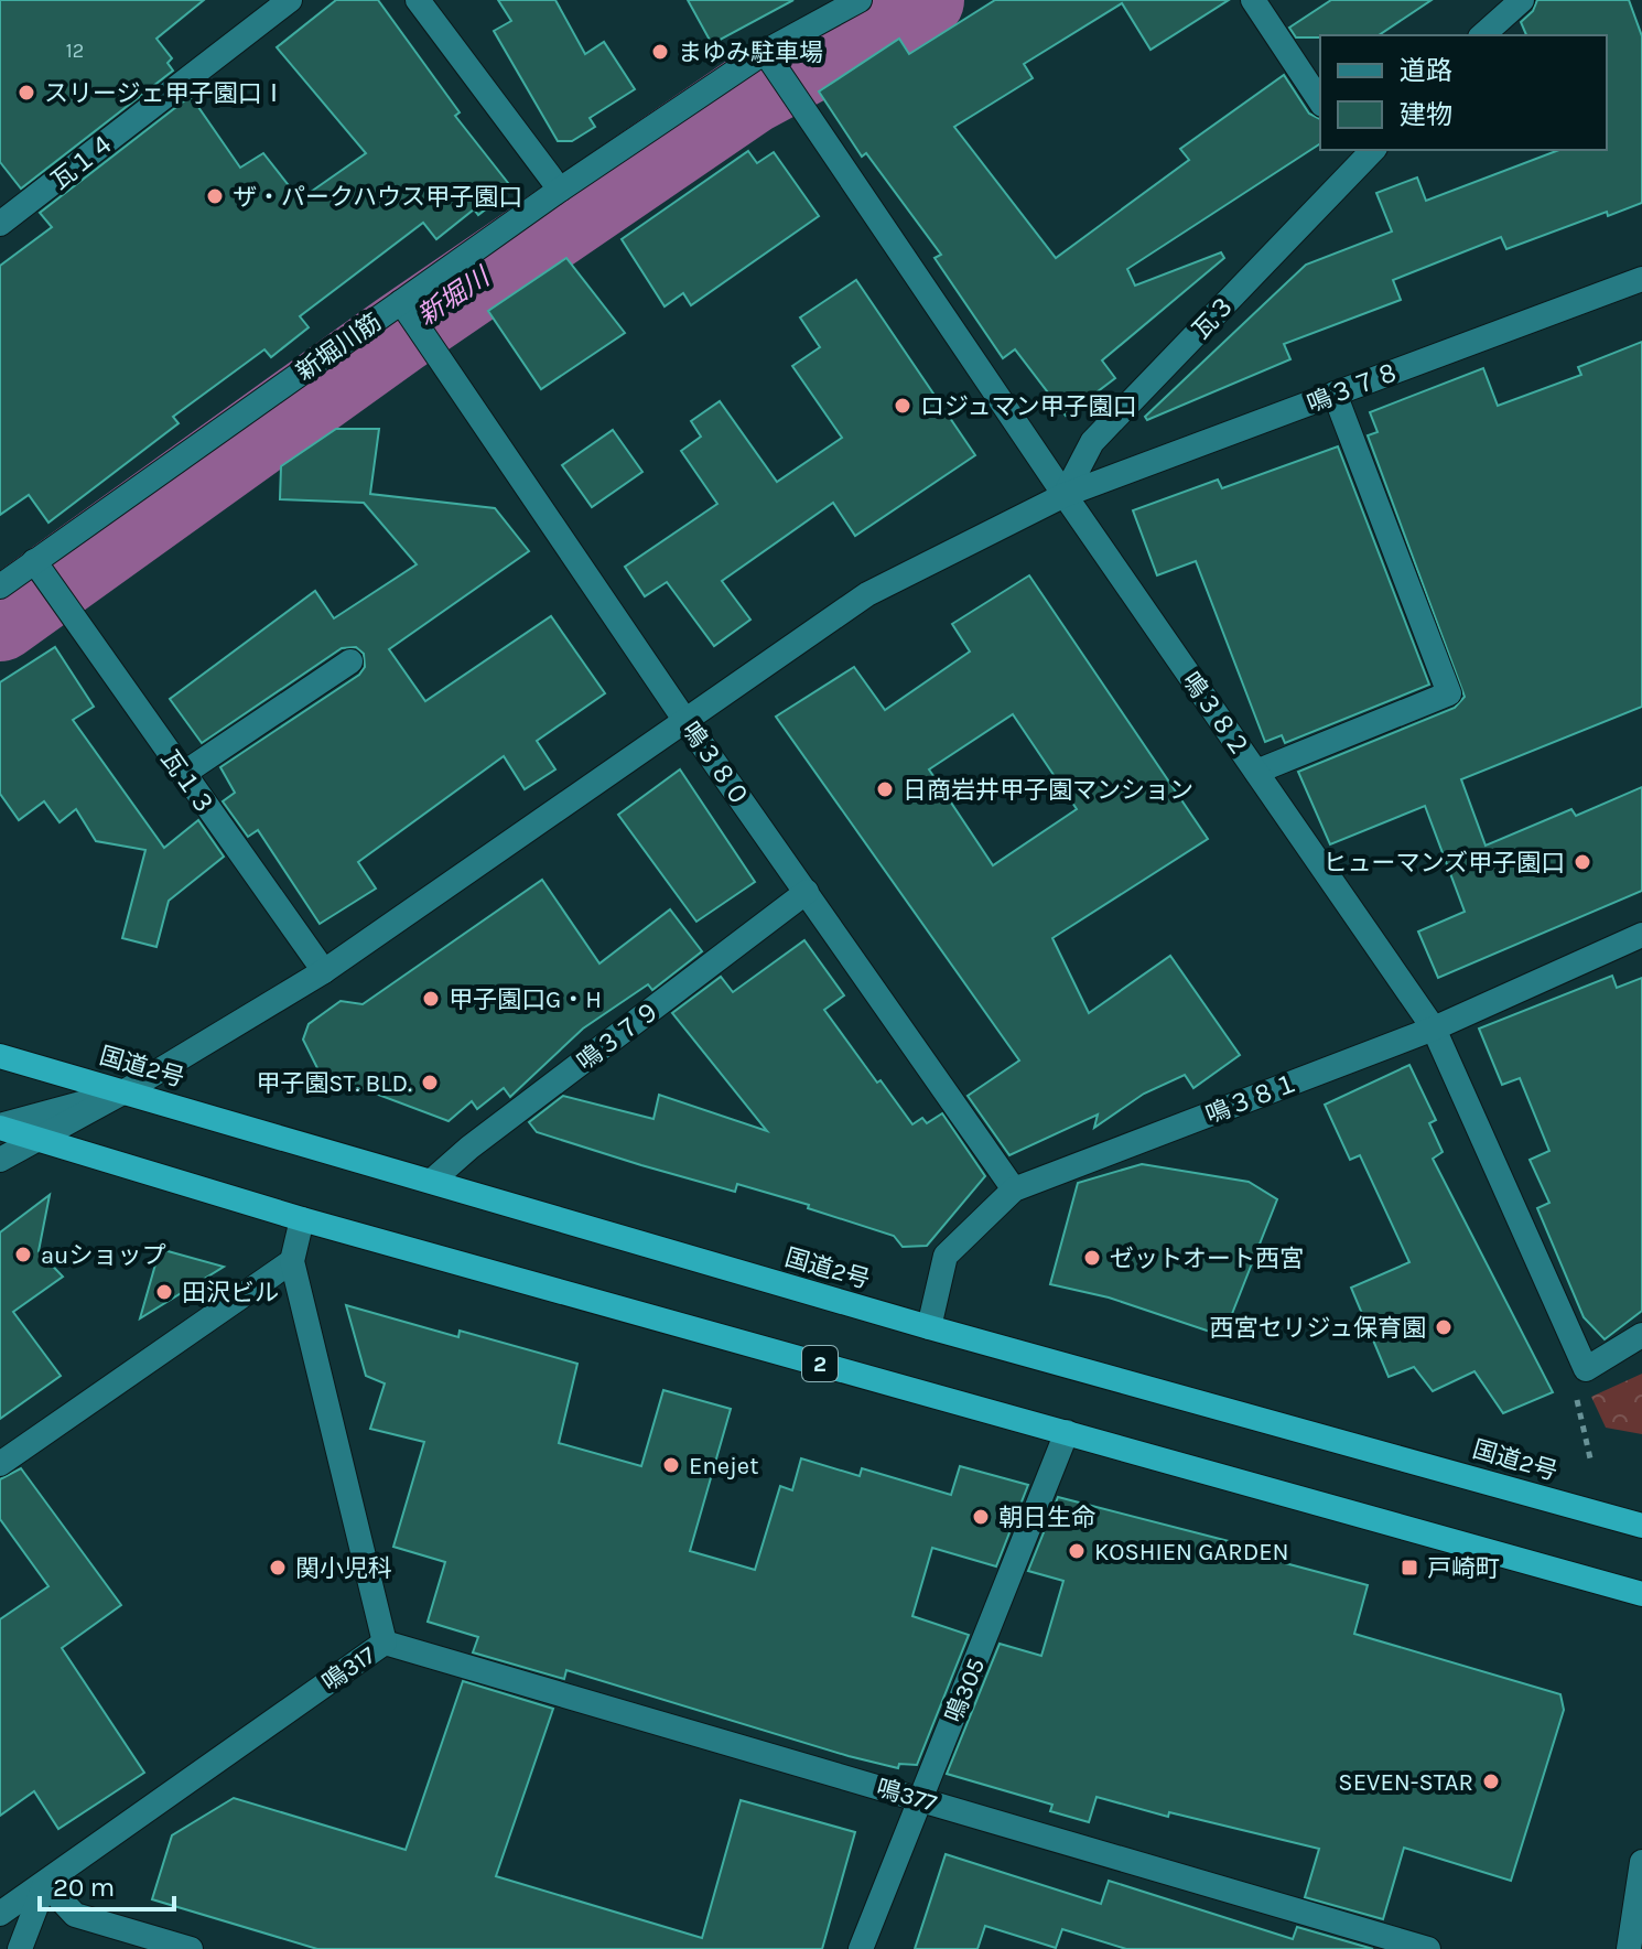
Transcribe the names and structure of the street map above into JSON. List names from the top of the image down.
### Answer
{
  "streets": {
    "highway": ["国道2号", "2"],
    "street": [
      "瓦１４",
      "瓦３",
      "新堀川筋",
      "鳴３７８",
      "鳴３８２",
      "鳴３８０",
      "瓦１３",
      "鳴３７９",
      "鳴３８１",
      "鳴317",
      "鳴305",
      "鳴377"
    ]
  },
  "crossings": [
    ["瓦３", "鳴３７８"],
    ["瓦３", "鳴３８２"],
    ["新堀川筋", "鳴３８２"],
    ["新堀川筋", "鳴３８０"],
    ["新堀川筋", "瓦１３"],
    ["鳴３７８", "鳴３８２"],
    ["鳴３７８", "鳴３８０"],
    ["鳴３７８", "瓦１３"],
    ["鳴３７８", "国道2号"],
    ["鳴３８２", "鳴３８１"],
    ["鳴３８０", "鳴３７９"],
    ["鳴３８０", "鳴３８１"],
    ["鳴３７９", "国道2号"],
    ["国道2号", "鳴３８１"],
    ["2", "鳴317"],
    ["2", "鳴305"],
    ["鳴317", "鳴377"],
    ["鳴305", "鳴377"]
  ],
  "water": ["新堀川"],
  "places": {
    "other": [
      "まゆみ駐車場",
      "スリージェ甲子園口Ⅰ",
      "ザ・パークハウス甲子園口",
      "ロジュマン甲子園口",
      "日商岩井甲子園マンション",
      "ヒューマンズ甲子園口",
      "甲子園口G・H",
      "甲子園ST. BLD.",
      "auショップ",
      "ゼットオート西宮",
      "田沢ビル",
      "西宮セリジュ保育園",
      "Enejet",
      "朝日生命",
      "KOSHIEN GARDEN",
      "関小児科",
      "SEVEN-STAR"
    ],
    "transit": ["戸崎町"]
  },
  "house_numbers": ["12"],
  "legend": ["道路", "建物"],
  "scale_bar": "20 m"
}
